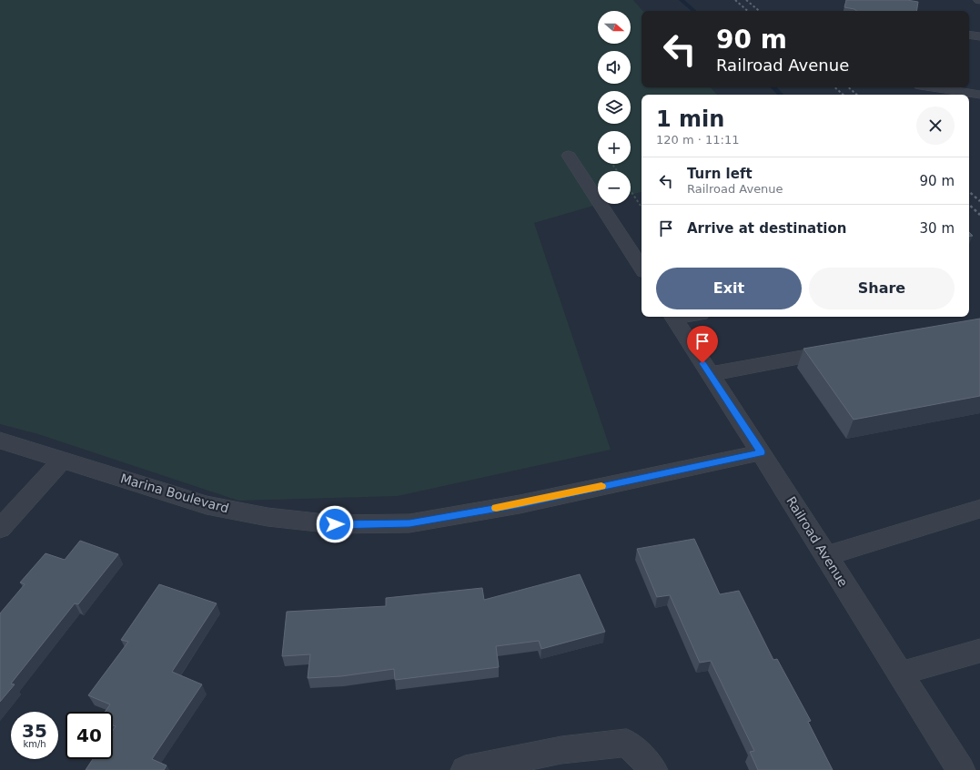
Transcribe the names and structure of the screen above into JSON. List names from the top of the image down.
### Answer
{
  "streets": {
    "street": ["Marina Boulevard", "Railroad Avenue"]
  },
  "crossings": [
    ["Marina Boulevard", "Railroad Avenue"]
  ],
  "north": "right",
  "page": {
    "map_buttons": ["+", "−"],
    "turn": ["90 m", "Railroad Avenue"],
    "heading": ["1 min", "120 m · 11:11"],
    "list": [
      {
        "name": "Turn left",
        "note": "Railroad Avenue",
        "value": "90 m"
      },
      {
        "name": "Arrive at destination",
        "value": "30 m"
      }
    ],
    "buttons": ["Exit", "Share"],
    "speed": "35 km/h",
    "limit": "40"
  }
}
